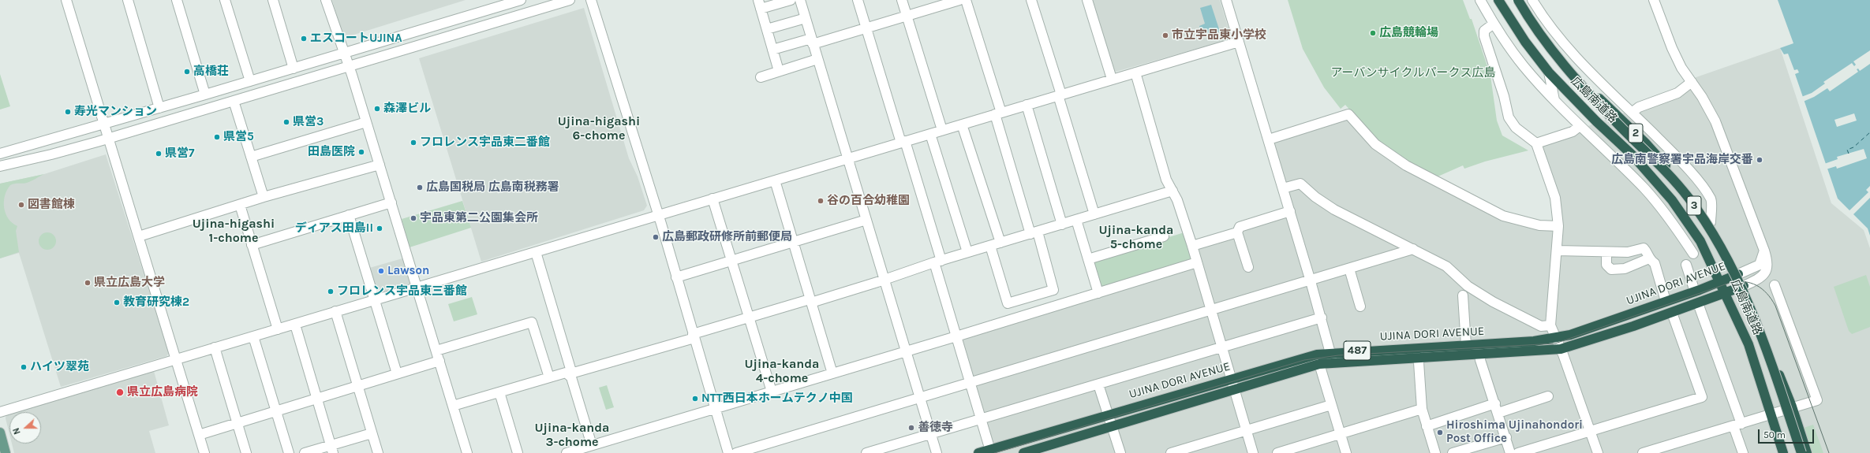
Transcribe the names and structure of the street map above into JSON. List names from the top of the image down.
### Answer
{
  "streets": {
    "highway": [
      "広島南道路",
      "2",
      "3",
      "UJINA DORI AVENUE",
      "487"
    ]
  },
  "crossings": [
    ["広島南道路", "UJINA DORI AVENUE"]
  ],
  "districts": [
    "Ujina-higashi 6-chome",
    "Ujina-higashi 1-chome",
    "Ujina-kanda 5-chome",
    "Ujina-kanda 4-chome",
    "Ujina-kanda 3-chome"
  ],
  "parks": ["アーバンサイクルパークス広島"],
  "places": [
    "広島競輪場",
    "市立宇品東小学校",
    "エスコートUJINA",
    "高橋荘",
    "森澤ビル",
    "寿光マンション",
    "県営3",
    "県営5",
    "フロレンス宇品東二番館",
    "田島医院",
    "県営7",
    "広島南警察署宇品海岸交番",
    "広島国税局 広島南税務署",
    "谷の百合幼稚園",
    "図書館棟",
    "宇品東第二公園集会所",
    "ディアス田島II",
    "広島郵政研修所前郵便局",
    "Lawson",
    "県立広島大学",
    "フロレンス宇品東三番館",
    "教育研究棟2",
    "ハイツ翠苑",
    "県立広島病院",
    "NTT西日本ホームテクノ中国",
    "善徳寺",
    "Hiroshima Ujinahondori Post Office"
  ],
  "scale_bar": "50 m",
  "north": "left"
}
